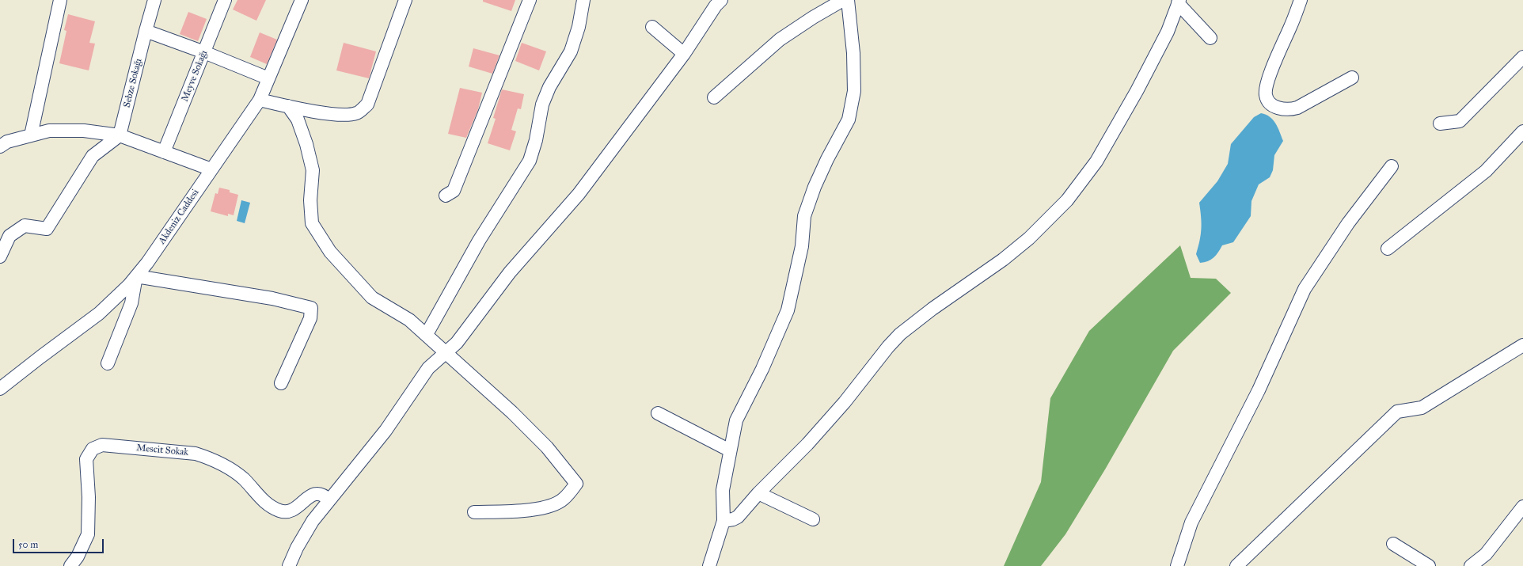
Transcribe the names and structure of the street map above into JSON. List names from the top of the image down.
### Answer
{
  "streets": {
    "street": [
      "Meyve Sokağı",
      "Sebze Sokağı",
      "Akdeniz Caddesi",
      "Mescit Sokak"
    ]
  },
  "scale_bar": "50 m"
}
